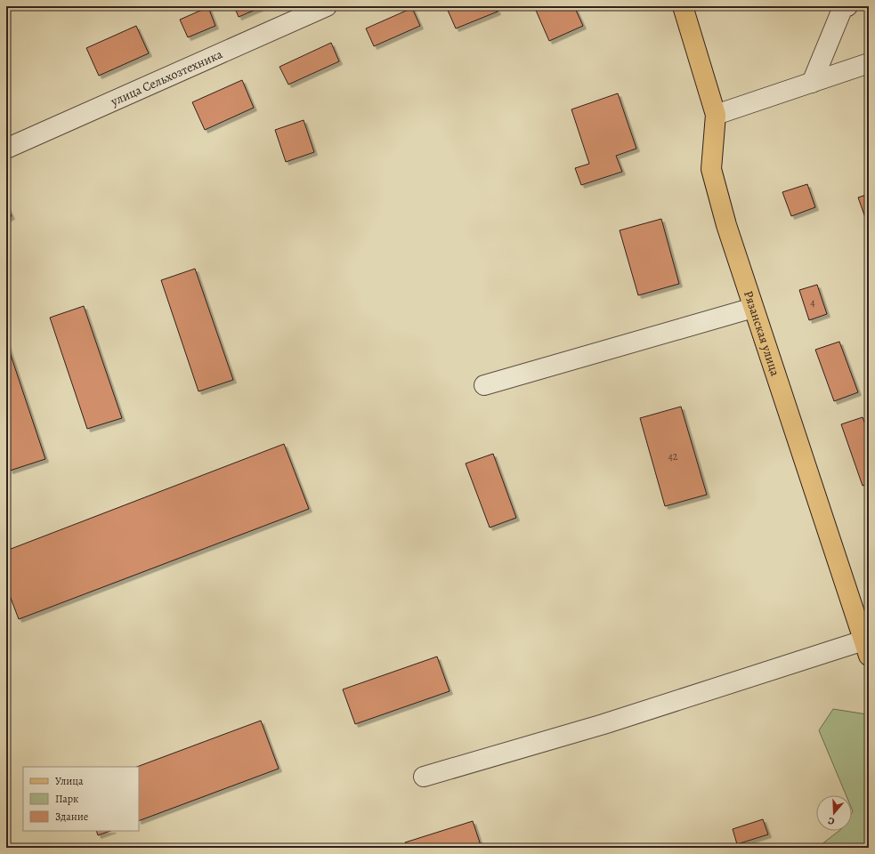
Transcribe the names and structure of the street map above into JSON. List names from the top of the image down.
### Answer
{
  "streets": {
    "main road": ["Рязанская улица"],
    "street": ["улица Сельхозтехника"]
  },
  "house_numbers": ["4", "42"],
  "legend": ["Улица", "Парк", "Здание"],
  "north": "bottom"
}
